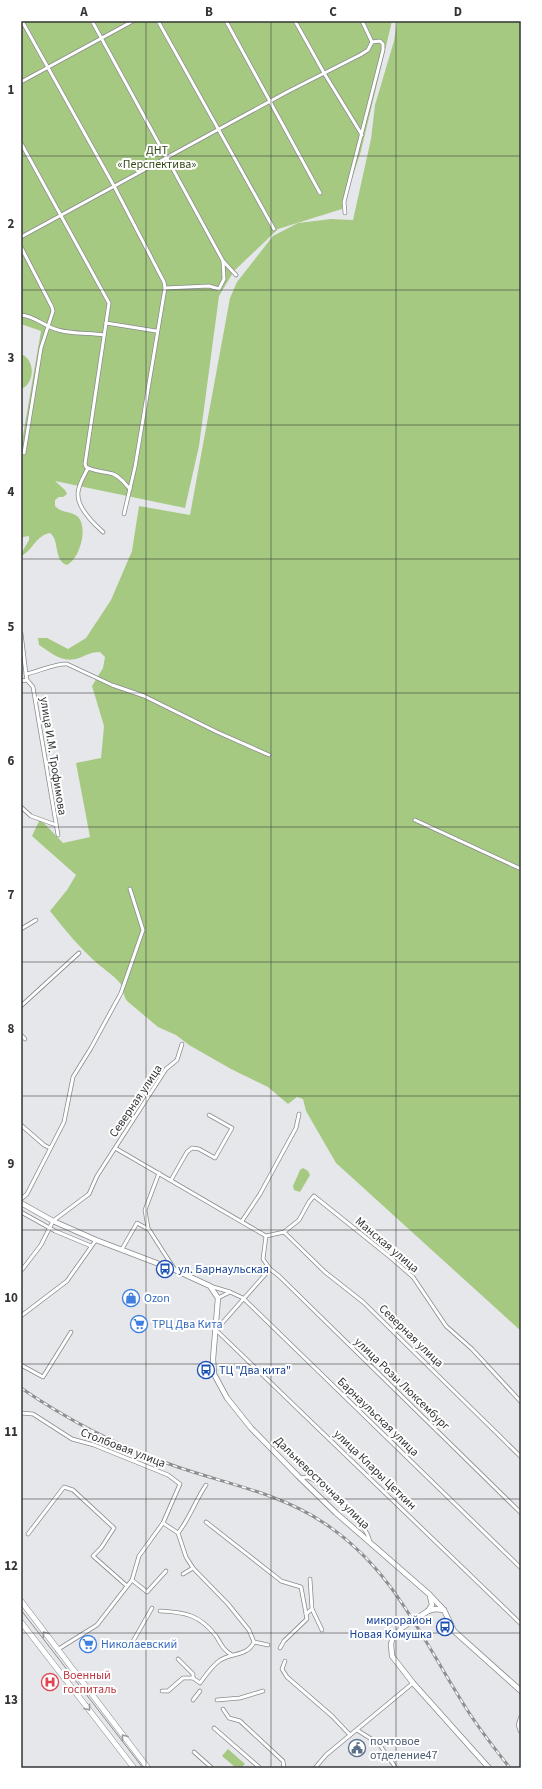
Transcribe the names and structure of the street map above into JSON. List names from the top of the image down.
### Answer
{
  "streets": {
    "main road": ["Столбовая улица"],
    "street": [
      "улица И.М. Трофимова",
      "Северная улица",
      "Манская улица",
      "улица Розы Люксембург",
      "Барнаульская улица",
      "улица Клары Цеткин",
      "Дальневосточная улица"
    ]
  },
  "crossings": [
    ["Северная улица", "Манская улица"],
    ["улица Клары Цеткин", "Дальневосточная улица"]
  ],
  "parks": ["ДНТ «Перспектива»"],
  "places": {
    "bus stop": ["ул. Барнаульская", "ТЦ \"Два кита\"", "микрорайон Новая Комушка"],
    "shop": ["Ozon"],
    "supermarket": ["ТРЦ Два Кита", "Николаевский"],
    "hospital": ["Военный госпиталь"],
    "public building": ["почтовое отделение47"]
  },
  "grid": {
    "columns": [
      "A",
      "B",
      "C",
      "D"
    ],
    "rows": [
      "1",
      "2",
      "3",
      "4",
      "5",
      "6",
      "7",
      "8",
      "9",
      "10",
      "11",
      "12",
      "13"
    ]
  }
}
